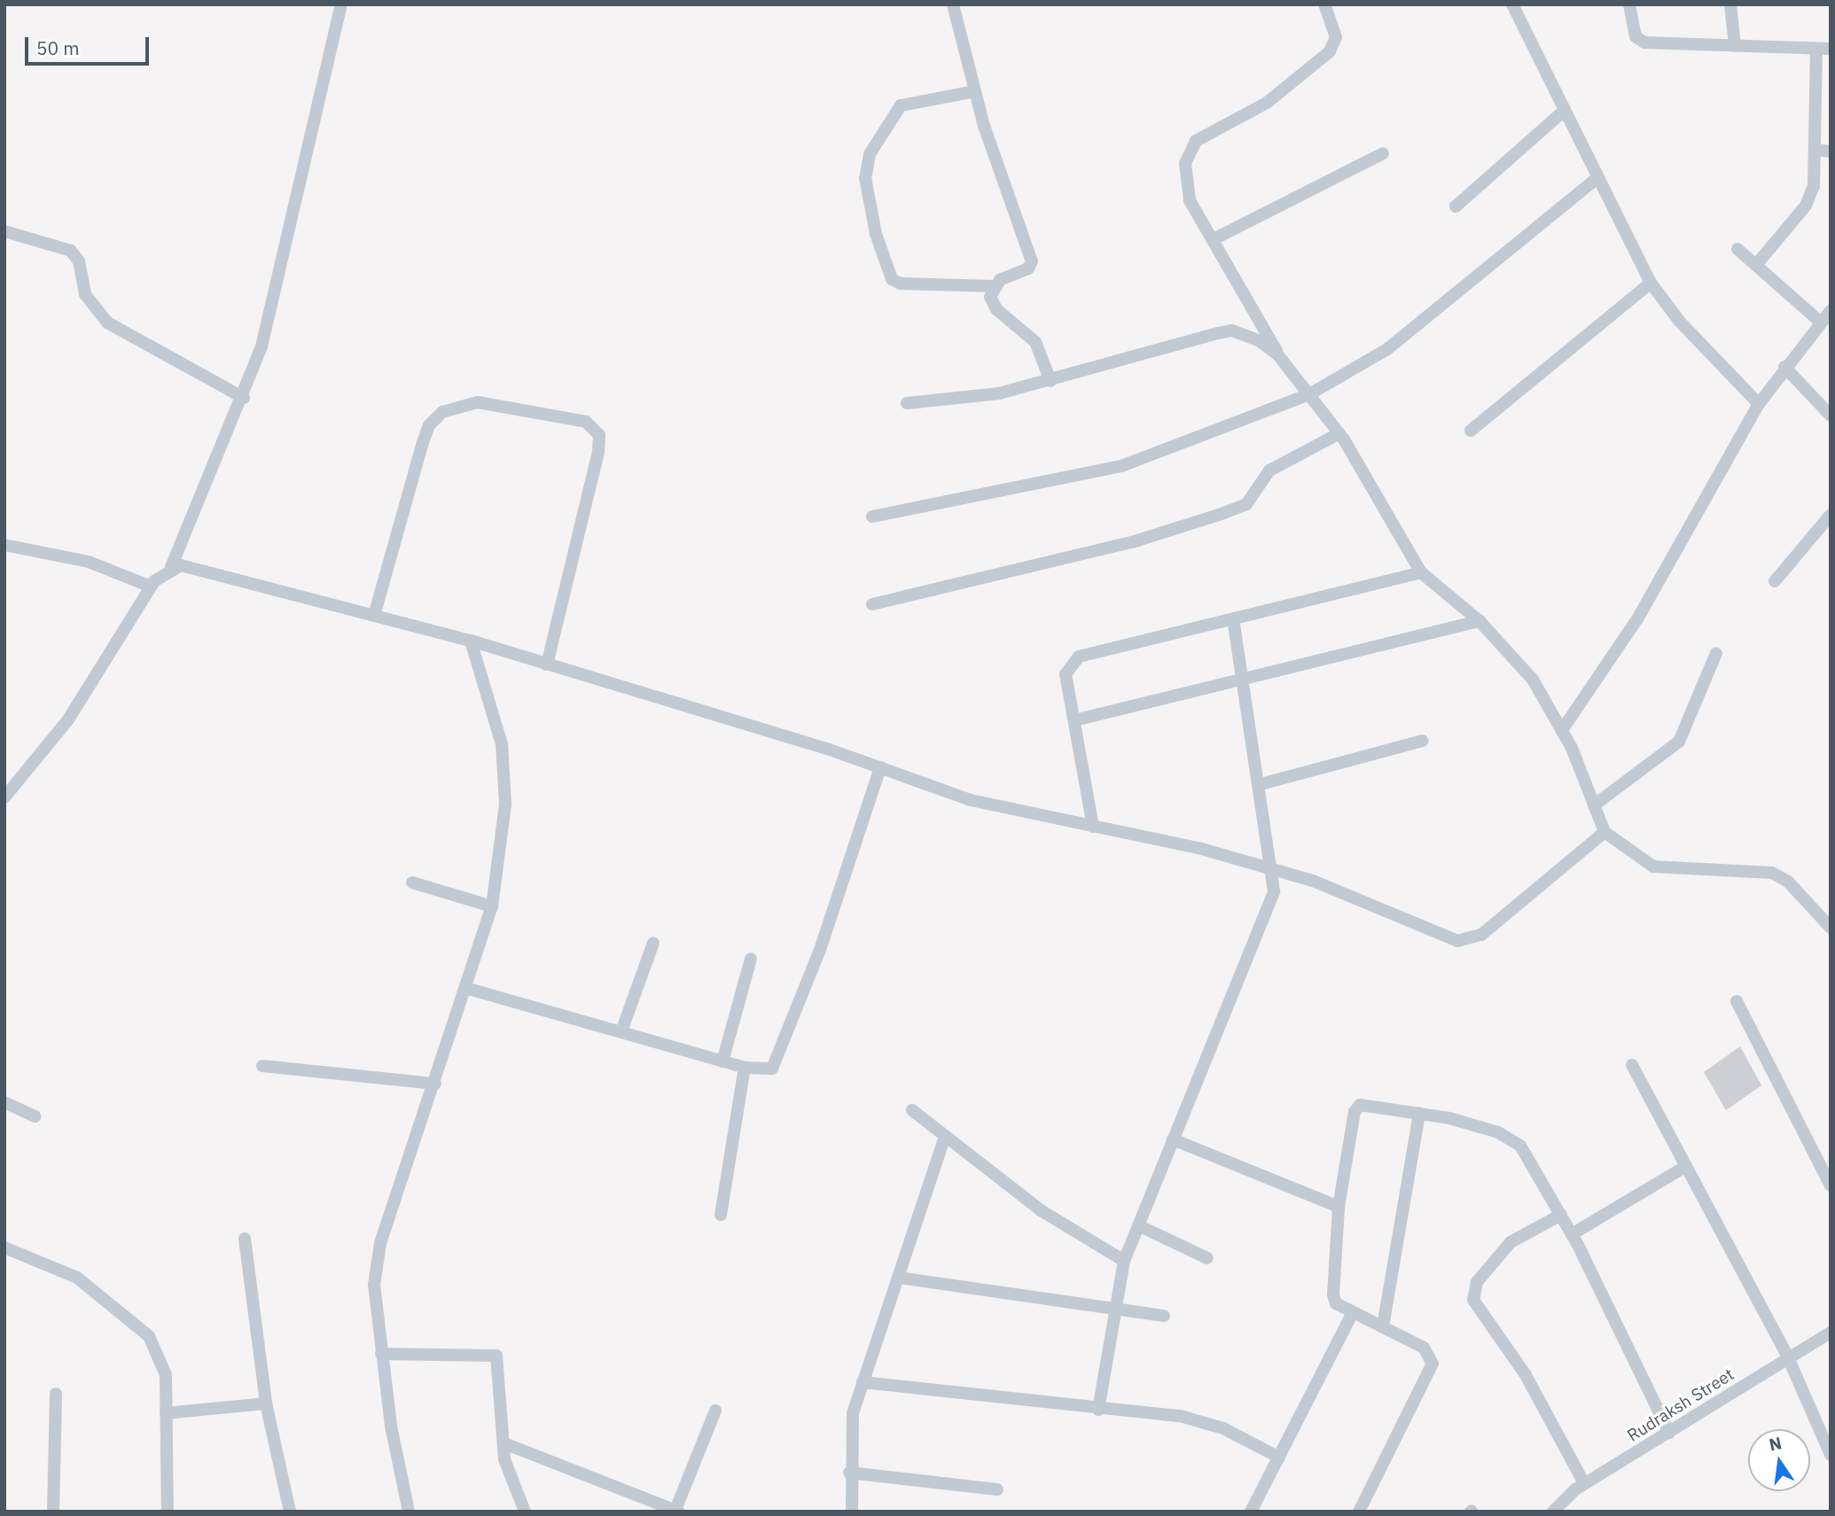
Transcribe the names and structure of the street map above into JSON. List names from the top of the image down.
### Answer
{
  "streets": {
    "street": ["Rudraksh Street"]
  },
  "scale_bar": "50 m",
  "north": "top"
}
